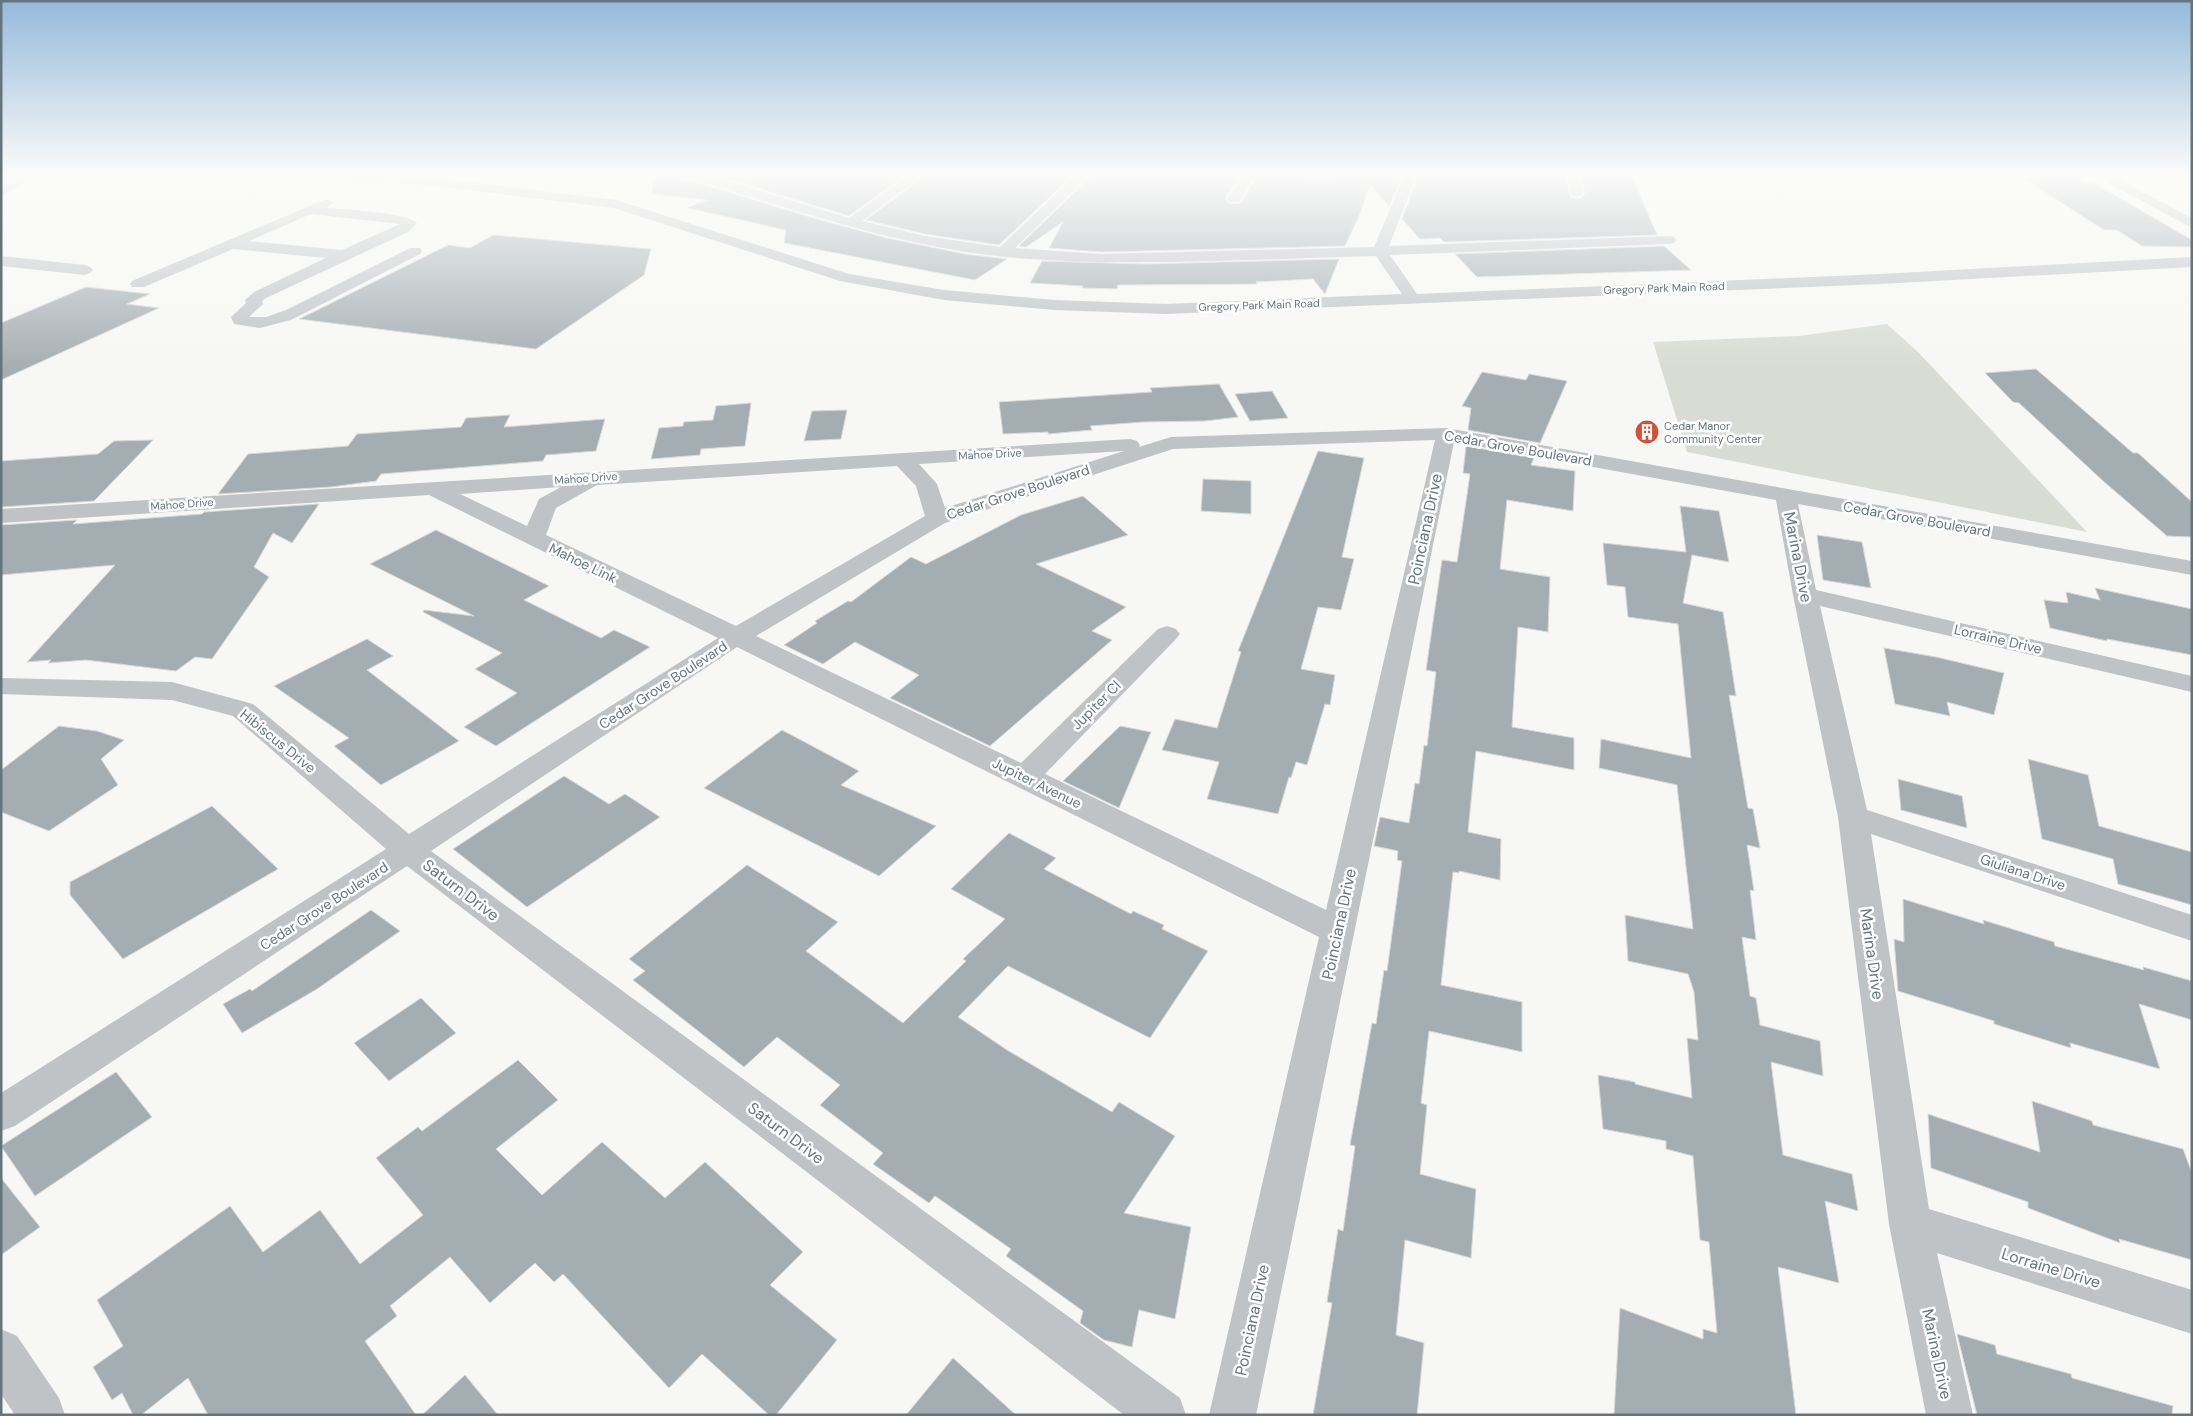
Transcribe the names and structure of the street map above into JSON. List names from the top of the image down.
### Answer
{
  "streets": {
    "street": [
      "Gregory Park Main Road",
      "Cedar Grove Boulevard",
      "Mahoe Drive",
      "Poinciana Drive",
      "Marina Drive",
      "Mahoe Link",
      "Lorraine Drive",
      "Jupiter Cl",
      "Hibiscus Drive",
      "Jupiter Avenue",
      "Giuliana Drive",
      "Saturn Drive"
    ]
  },
  "crossings": [
    ["Cedar Grove Boulevard", "Mahoe Drive"],
    ["Cedar Grove Boulevard", "Poinciana Drive"],
    ["Cedar Grove Boulevard", "Marina Drive"],
    ["Cedar Grove Boulevard", "Mahoe Link"],
    ["Cedar Grove Boulevard", "Hibiscus Drive"],
    ["Cedar Grove Boulevard", "Jupiter Avenue"],
    ["Cedar Grove Boulevard", "Saturn Drive"],
    ["Mahoe Drive", "Mahoe Link"],
    ["Poinciana Drive", "Jupiter Avenue"],
    ["Marina Drive", "Lorraine Drive"],
    ["Marina Drive", "Giuliana Drive"],
    ["Mahoe Link", "Jupiter Avenue"],
    ["Jupiter Cl", "Jupiter Avenue"],
    ["Hibiscus Drive", "Saturn Drive"]
  ],
  "places": {
    "building": ["Cedar Manor Community Center"]
  }
}
